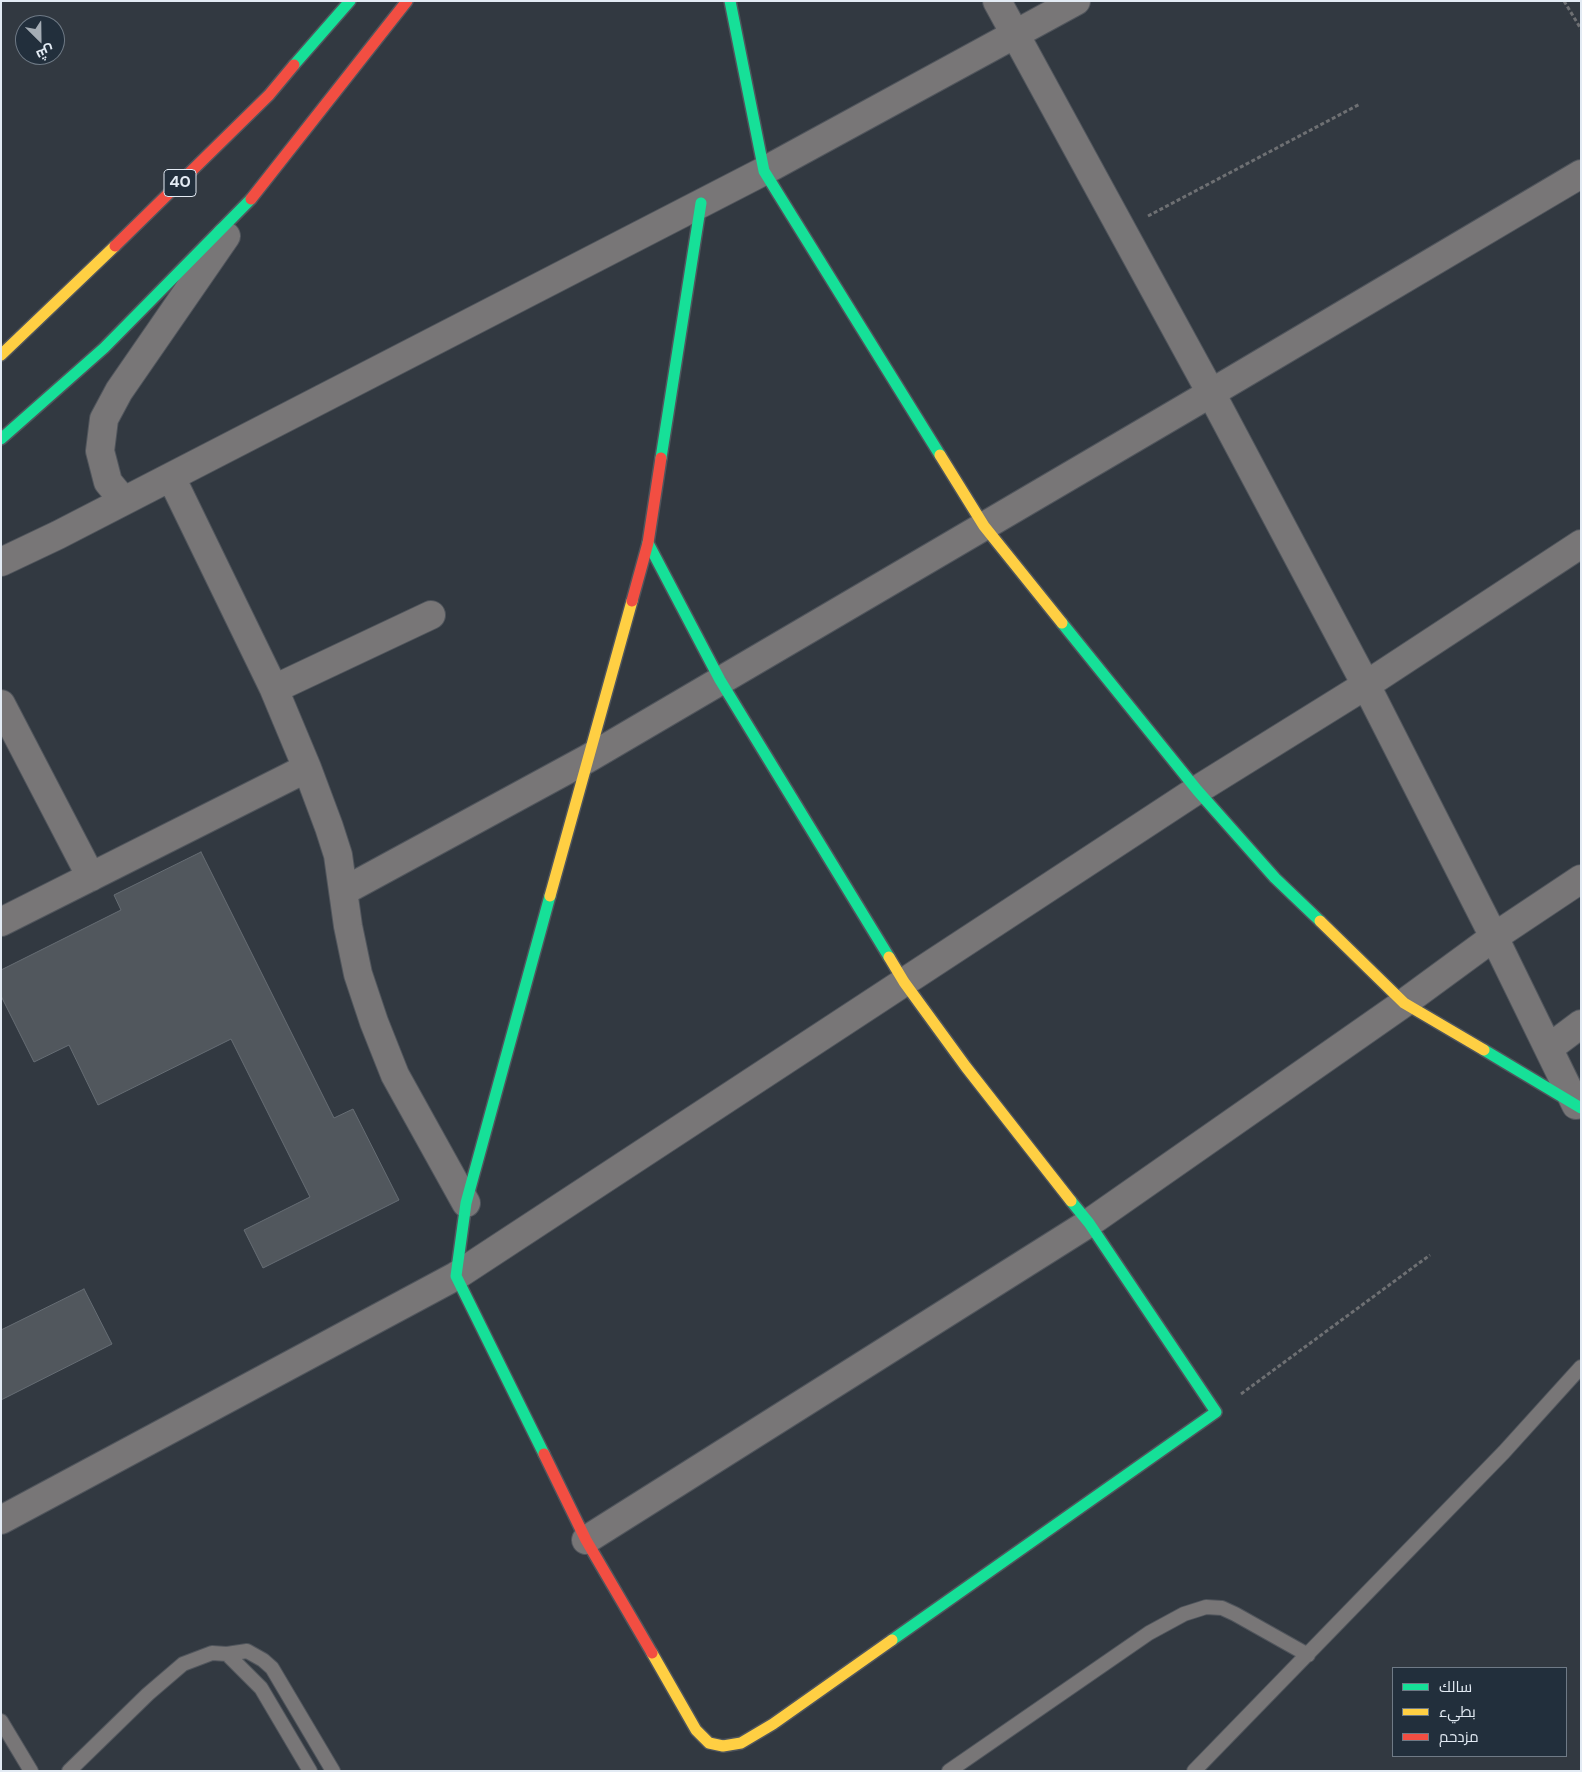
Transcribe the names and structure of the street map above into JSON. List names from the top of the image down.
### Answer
{
  "streets": {
    "main road": ["40"]
  },
  "legend": ["سالك", "بطيء", "مزدحم"],
  "north": "bottom right"
}
